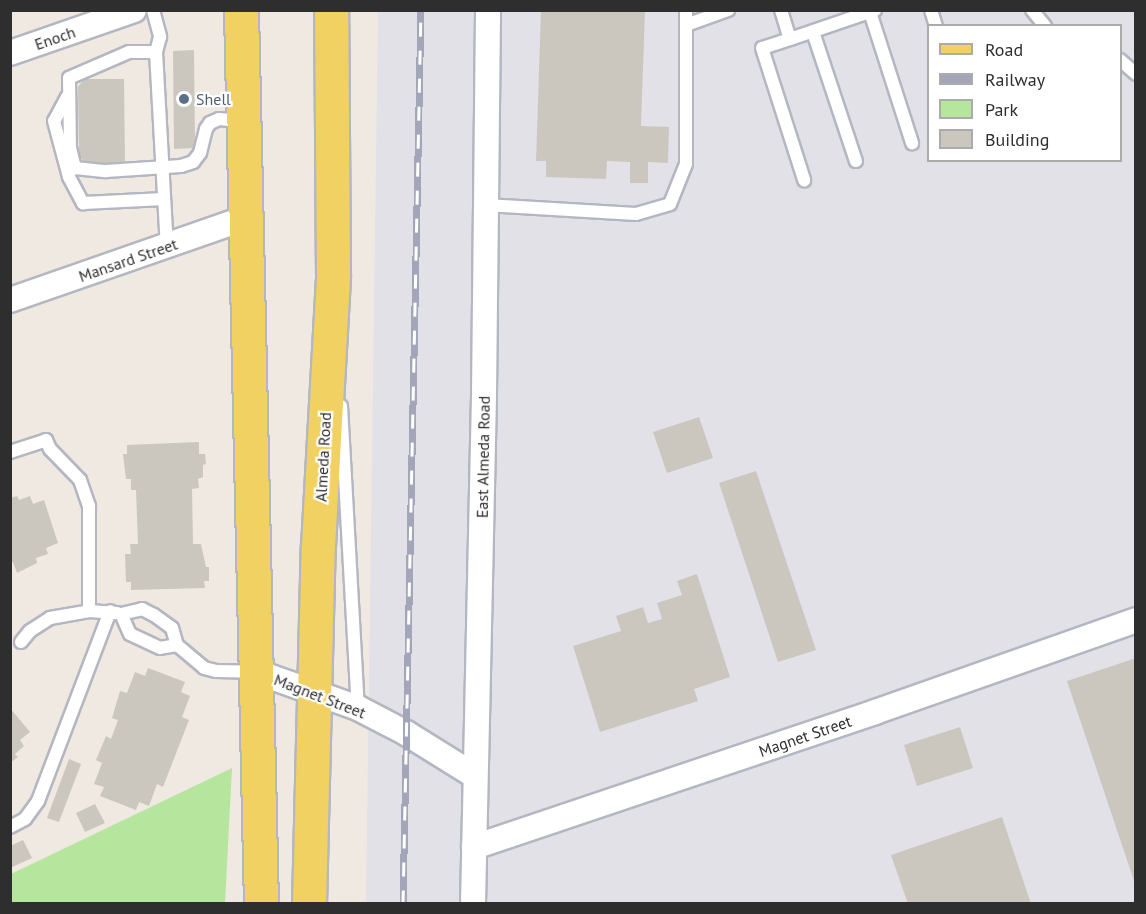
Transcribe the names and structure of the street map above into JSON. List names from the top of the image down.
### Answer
{
  "streets": {
    "main road": ["Almeda Road"],
    "street": [
      "Enoch",
      "Mansard Street",
      "East Almeda Road",
      "Magnet Street"
    ]
  },
  "crossings": [
    ["Almeda Road", "Magnet Street"],
    ["East Almeda Road", "Magnet Street"]
  ],
  "places": ["Shell"],
  "legend": [
    "Road",
    "Railway",
    "Park",
    "Building"
  ]
}
